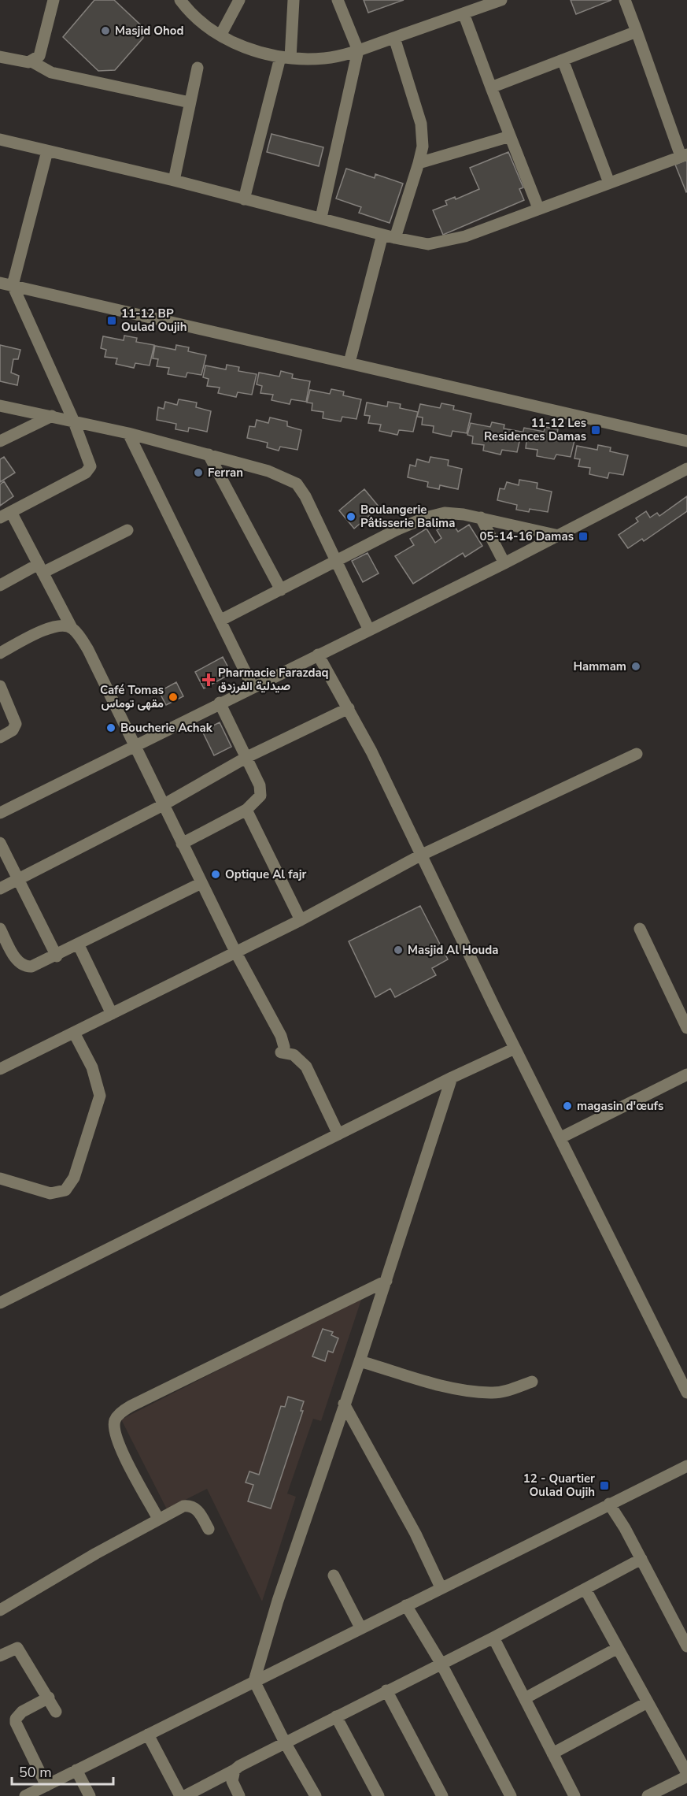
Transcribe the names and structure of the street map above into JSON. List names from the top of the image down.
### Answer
{
  "places": {
    "other": [
      "Masjid Ohod",
      "Ferran",
      "Boulangerie Pâtisserie Balima",
      "Hammam",
      "Café Tomas مقهى توماس",
      "Boucherie Achak",
      "Optique Al fajr",
      "Masjid Al Houda",
      "magasin d'œufs"
    ],
    "transit": [
      "11-12 BP Oulad Oujih",
      "11-12 Les Residences Damas",
      "05-14-16 Damas",
      "12 - Quartier Oulad Oujih"
    ],
    "health": ["Pharmacie Farazdaq صيدلية الفرزدق"]
  },
  "scale_bar": "50 m"
}
